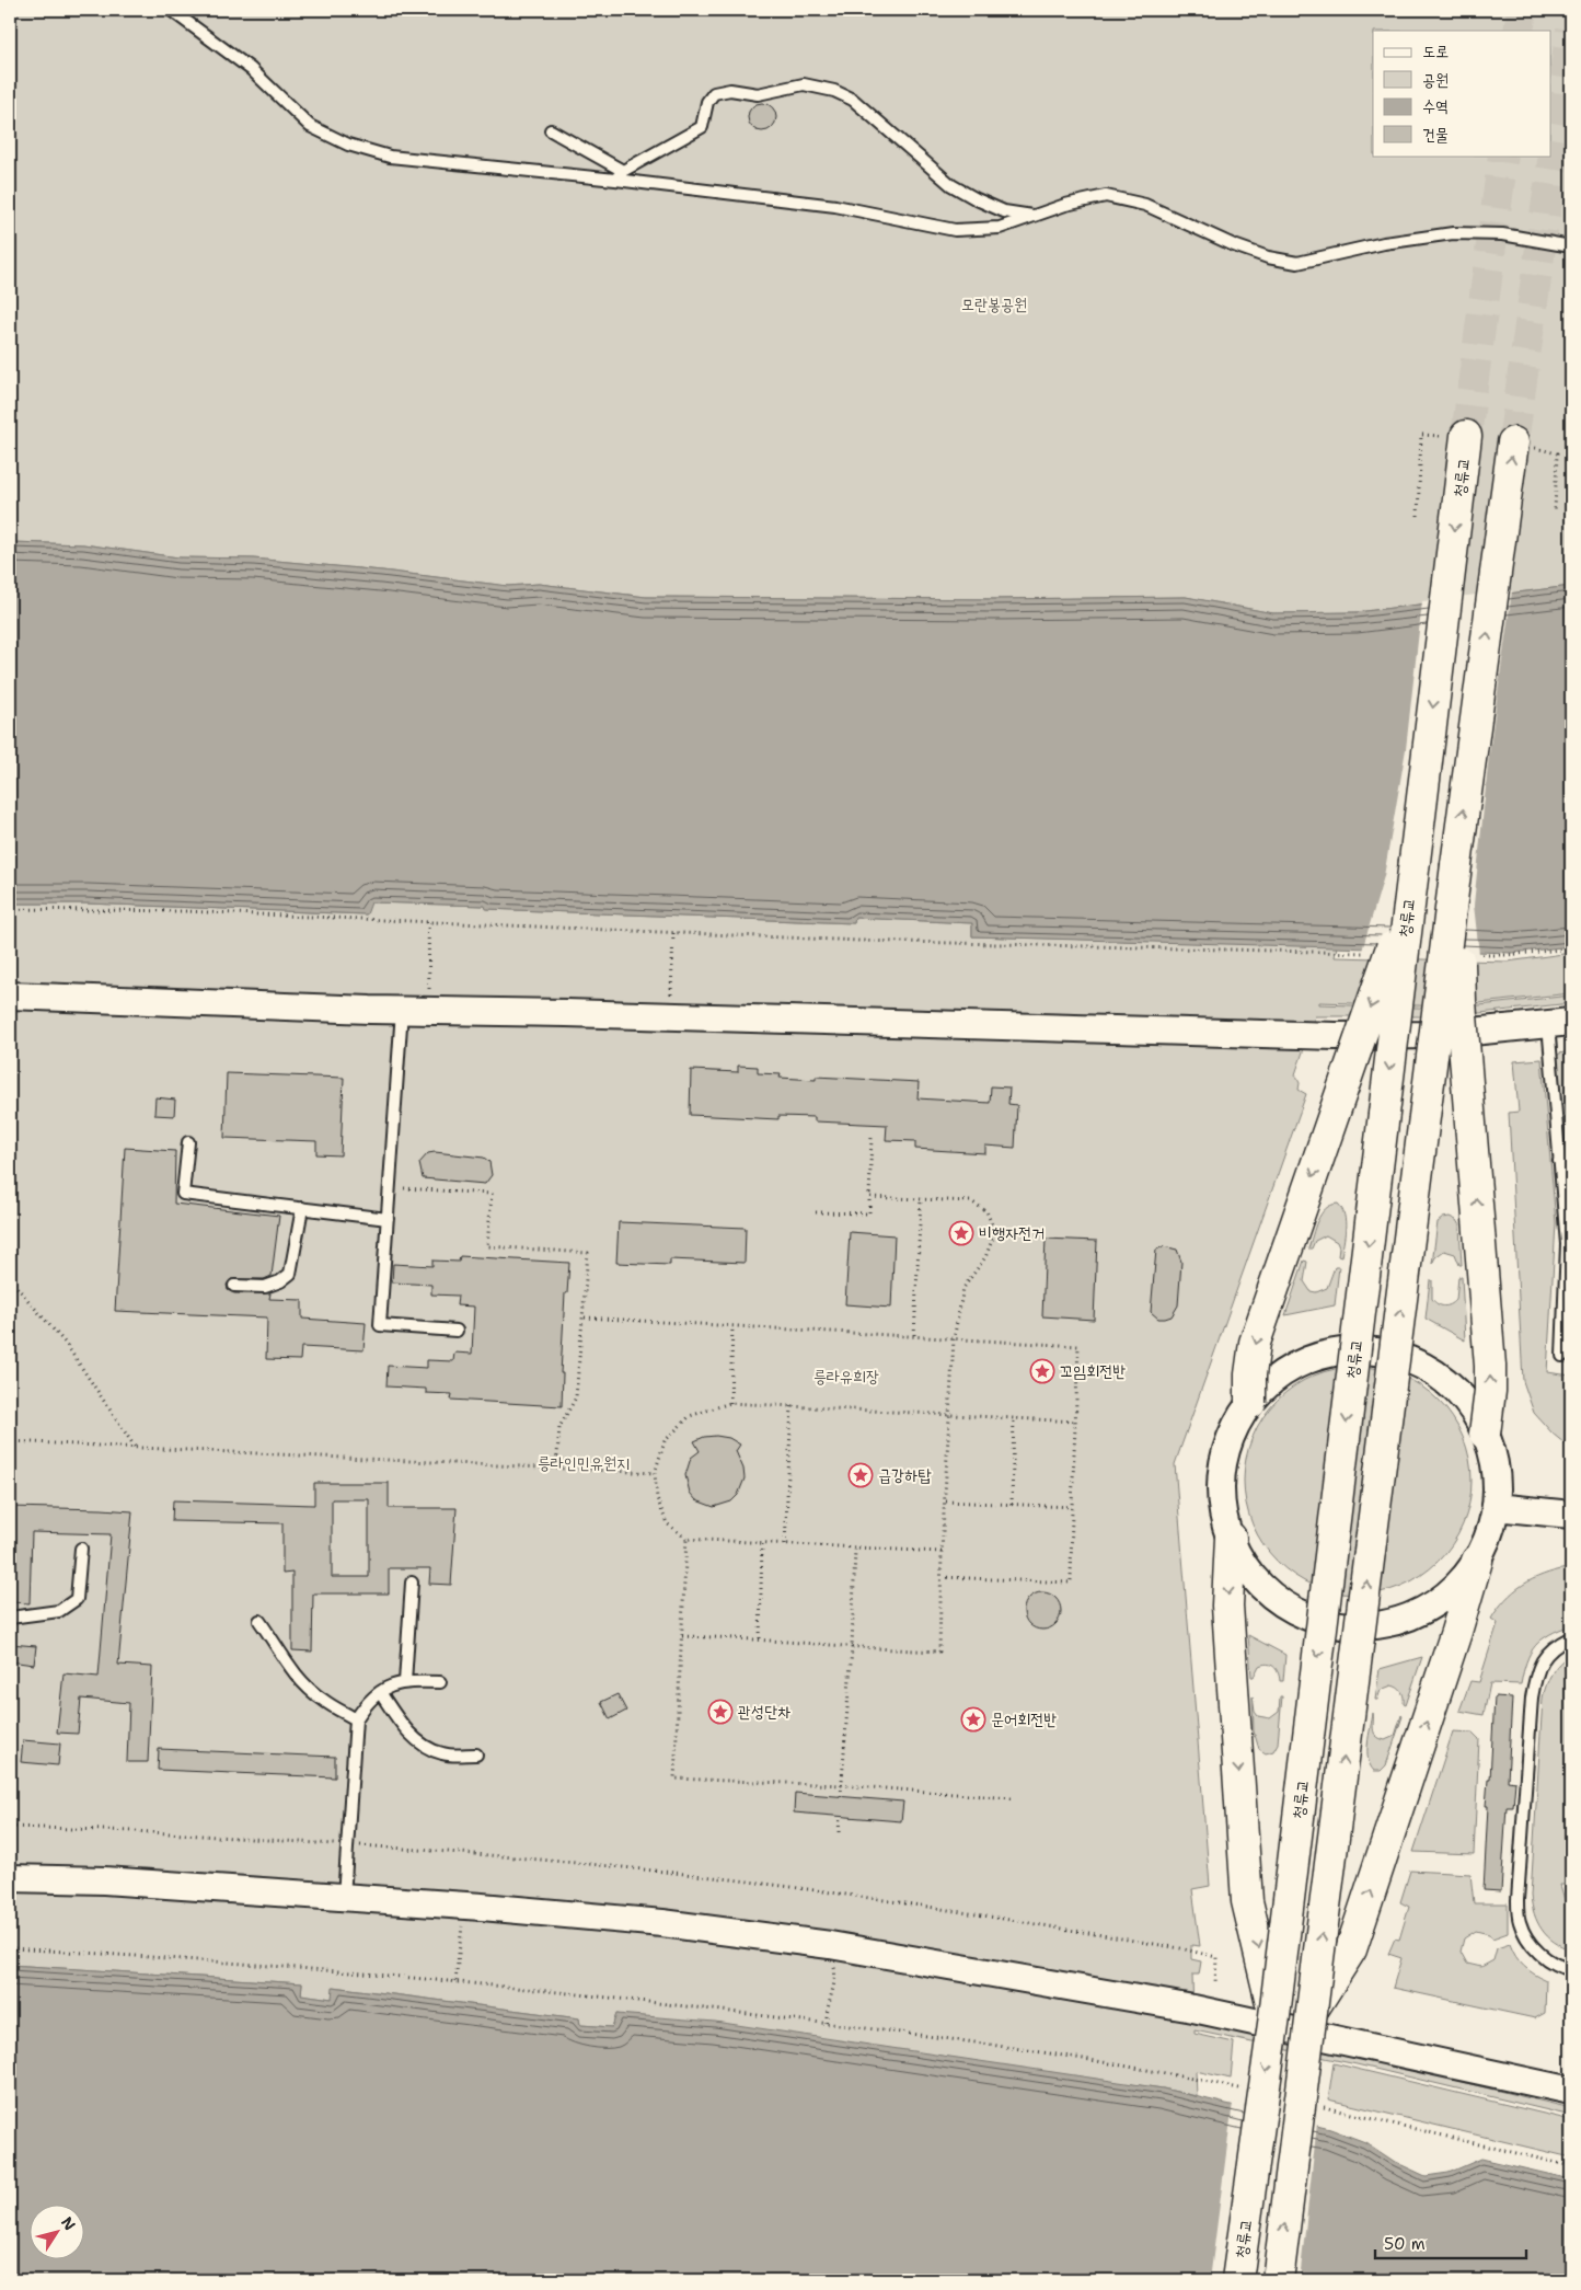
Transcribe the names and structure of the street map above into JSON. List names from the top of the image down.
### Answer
{
  "streets": {
    "main road": ["청류교"]
  },
  "parks": ["모란봉공원", "릉라유희장", "릉라인민유원지"],
  "places": {
    "place": [
      "비행자전거",
      "꼬임회전반",
      "급강하탑",
      "관성단차",
      "문어회전반"
    ]
  },
  "legend": [
    "도로",
    "공원",
    "수역",
    "건물"
  ],
  "scale_bar": "50 m",
  "north": "top right"
}
